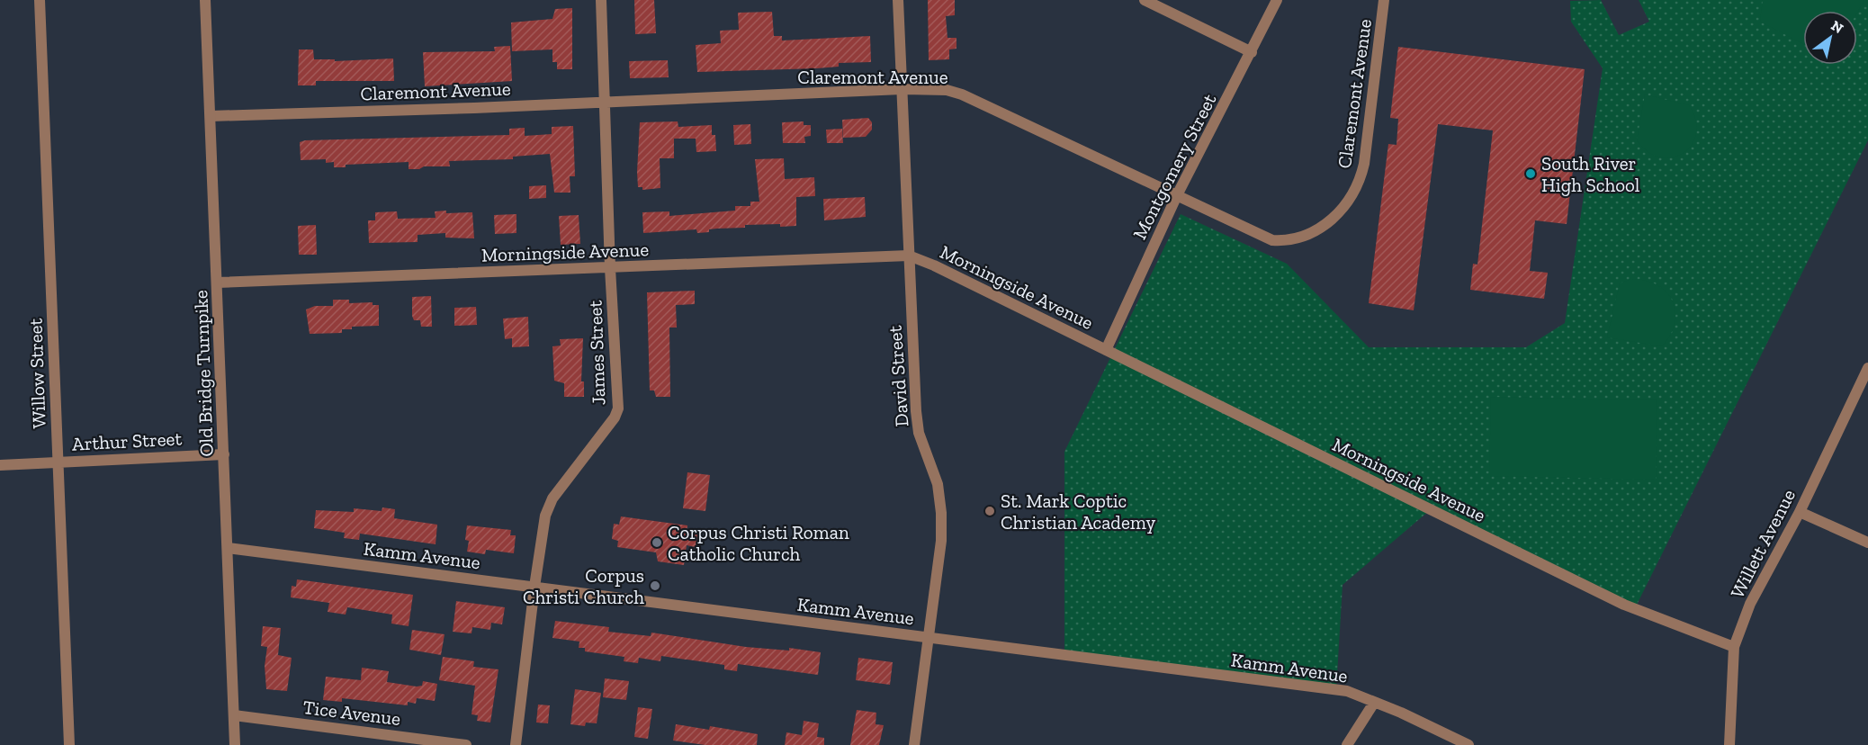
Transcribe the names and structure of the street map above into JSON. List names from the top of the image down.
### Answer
{
  "streets": {
    "street": [
      "Claremont Avenue",
      "Montgomery Street",
      "Morningside Avenue",
      "James Street",
      "Willow Street",
      "Old Bridge Turnpike",
      "David Street",
      "Arthur Street",
      "Willett Avenue",
      "Kamm Avenue",
      "Tice Avenue"
    ]
  },
  "crossings": [
    ["Claremont Avenue", "Montgomery Street"],
    ["Claremont Avenue", "James Street"],
    ["Claremont Avenue", "Old Bridge Turnpike"],
    ["Claremont Avenue", "David Street"],
    ["Montgomery Street", "Morningside Avenue"],
    ["Morningside Avenue", "James Street"],
    ["Morningside Avenue", "Old Bridge Turnpike"],
    ["Morningside Avenue", "David Street"],
    ["Morningside Avenue", "Willett Avenue"],
    ["James Street", "Kamm Avenue"],
    ["Willow Street", "Arthur Street"],
    ["Old Bridge Turnpike", "Arthur Street"],
    ["Old Bridge Turnpike", "Kamm Avenue"],
    ["Old Bridge Turnpike", "Tice Avenue"],
    ["David Street", "Kamm Avenue"]
  ],
  "places": [
    "South River High School",
    "St. Mark Coptic Christian Academy",
    "Corpus Christi Roman Catholic Church",
    "Corpus Christi Church"
  ],
  "north": "top right"
}
